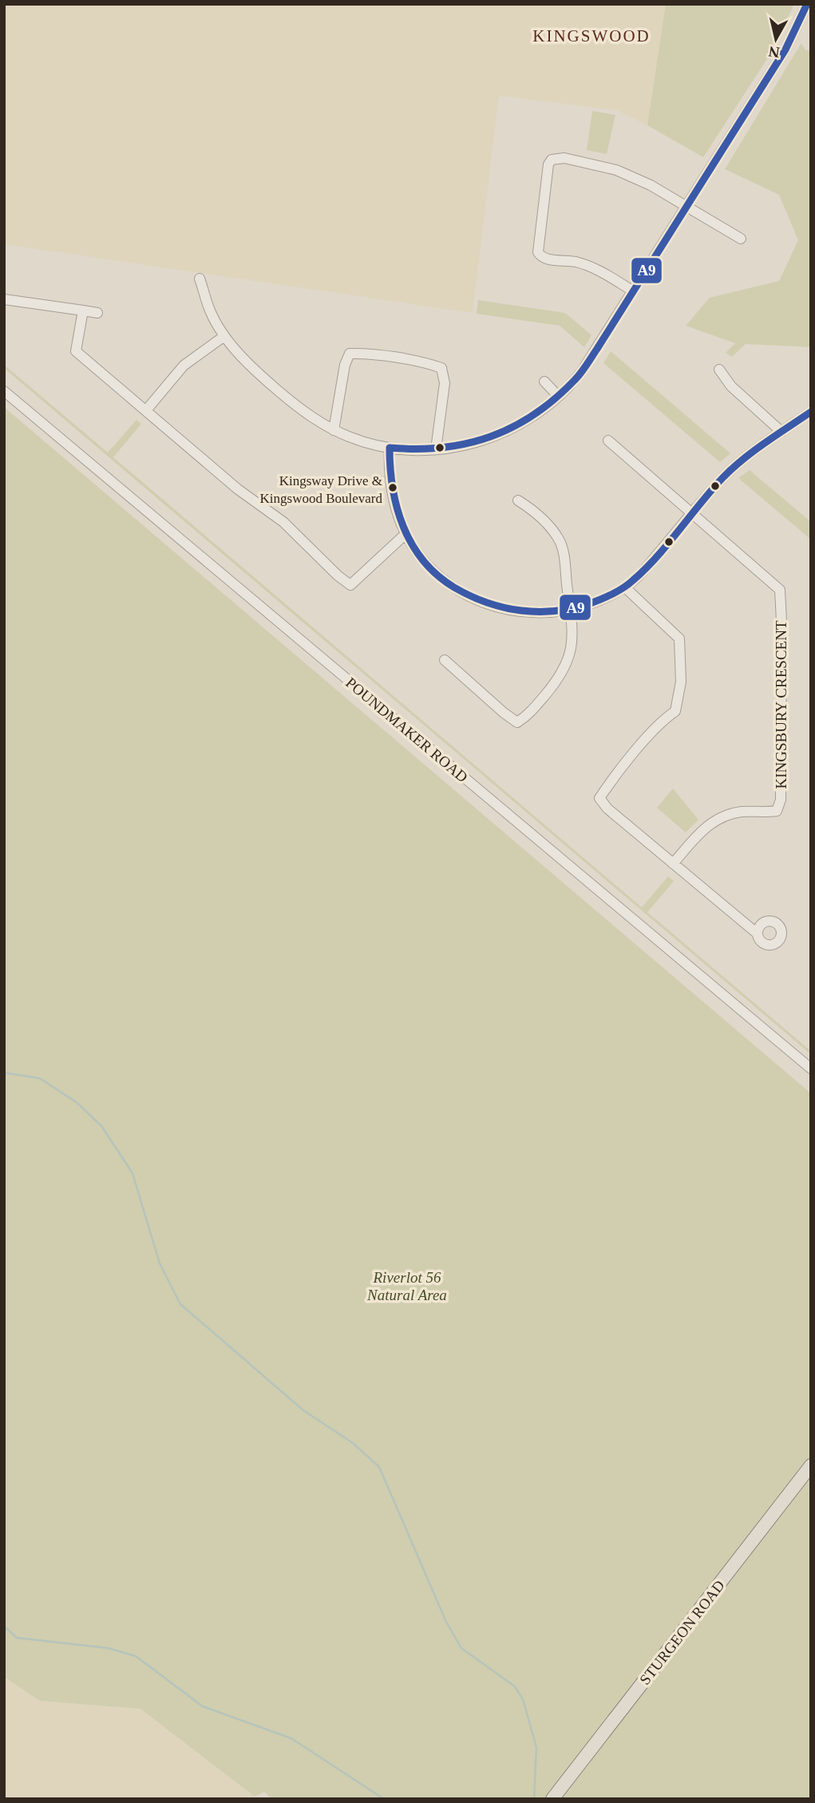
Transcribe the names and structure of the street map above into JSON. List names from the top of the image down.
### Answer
{
  "streets": {
    "main road": ["STURGEON ROAD"],
    "street": ["KINGSBURY CRESCENT", "POUNDMAKER ROAD"]
  },
  "districts": ["KINGSWOOD"],
  "parks": ["Riverlot 56 Natural Area"],
  "places": ["Kingsway Drive & Kingswood Boulevard"],
  "lines": ["transit line A9"],
  "north": "bottom"
}
